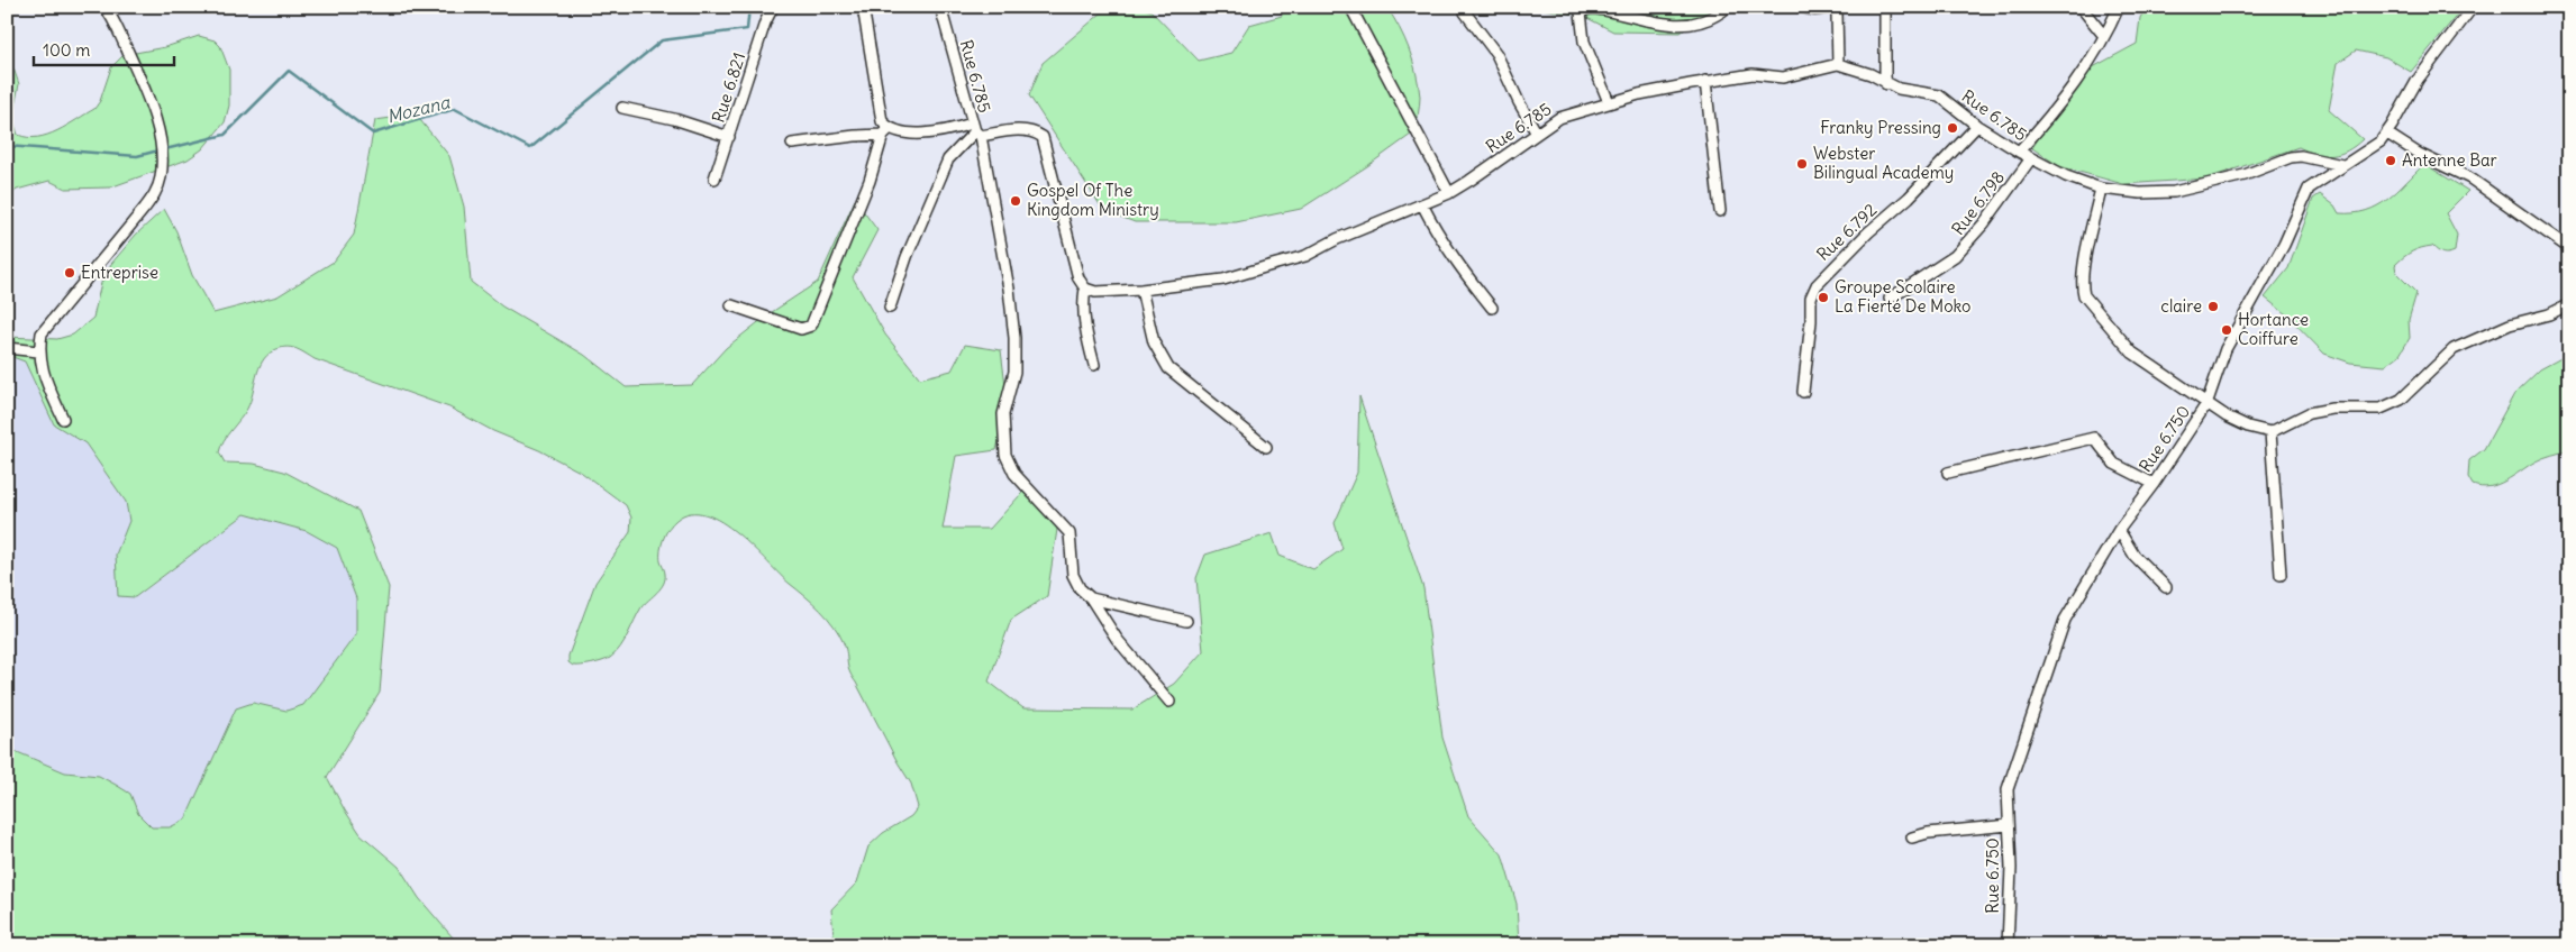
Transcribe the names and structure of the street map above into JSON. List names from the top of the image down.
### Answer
{
  "streets": {
    "street": [
      "Rue 6.785",
      "Rue 6.821",
      "Rue 6.798",
      "Rue 6.792",
      "Rue 6.750"
    ]
  },
  "crossings": [
    ["Rue 6.785", "Rue 6.798"],
    ["Rue 6.785", "Rue 6.792"],
    ["Rue 6.785", "Rue 6.750"]
  ],
  "water": ["Mozana"],
  "places": [
    "Franky Pressing",
    "Antenne Bar",
    "Webster Bilingual Academy",
    "Gospel Of The Kingdom Ministry",
    "Entreprise",
    "Groupe Scolaire La Fierté De Moko",
    "claire",
    "Hortance Coiffure"
  ],
  "scale_bar": "100 m"
}
